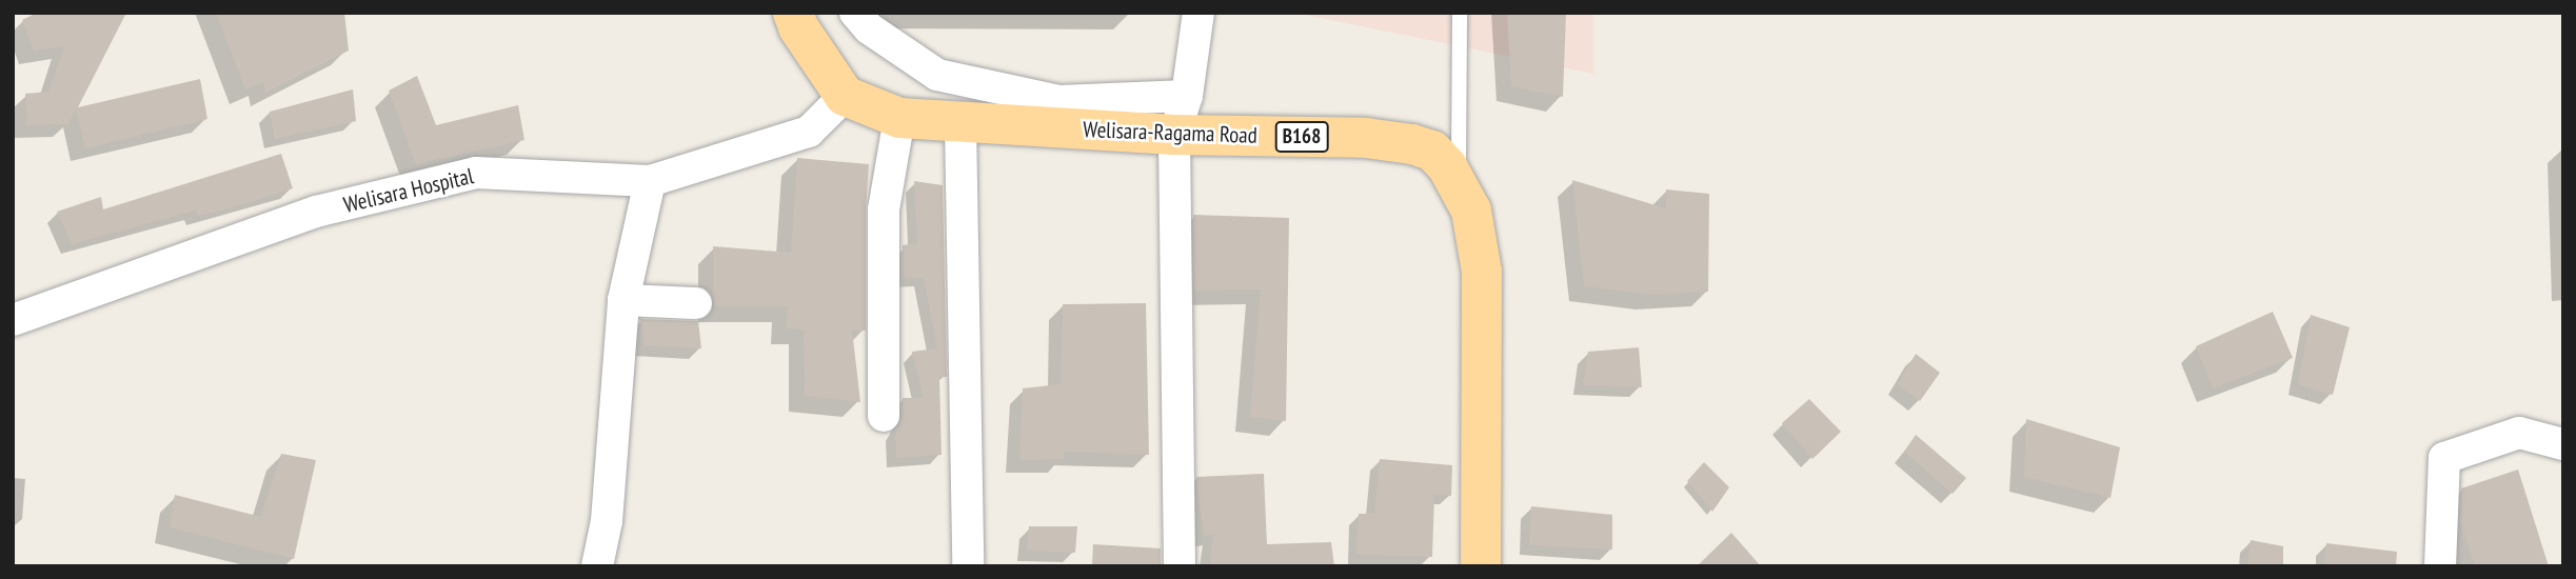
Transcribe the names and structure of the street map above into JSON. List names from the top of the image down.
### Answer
{
  "streets": {
    "main road": ["Welisara-Ragama Road", "B168"],
    "street": ["Welisara Hospital"]
  },
  "crossings": [
    ["Welisara-Ragama Road", "Welisara Hospital"]
  ]
}
